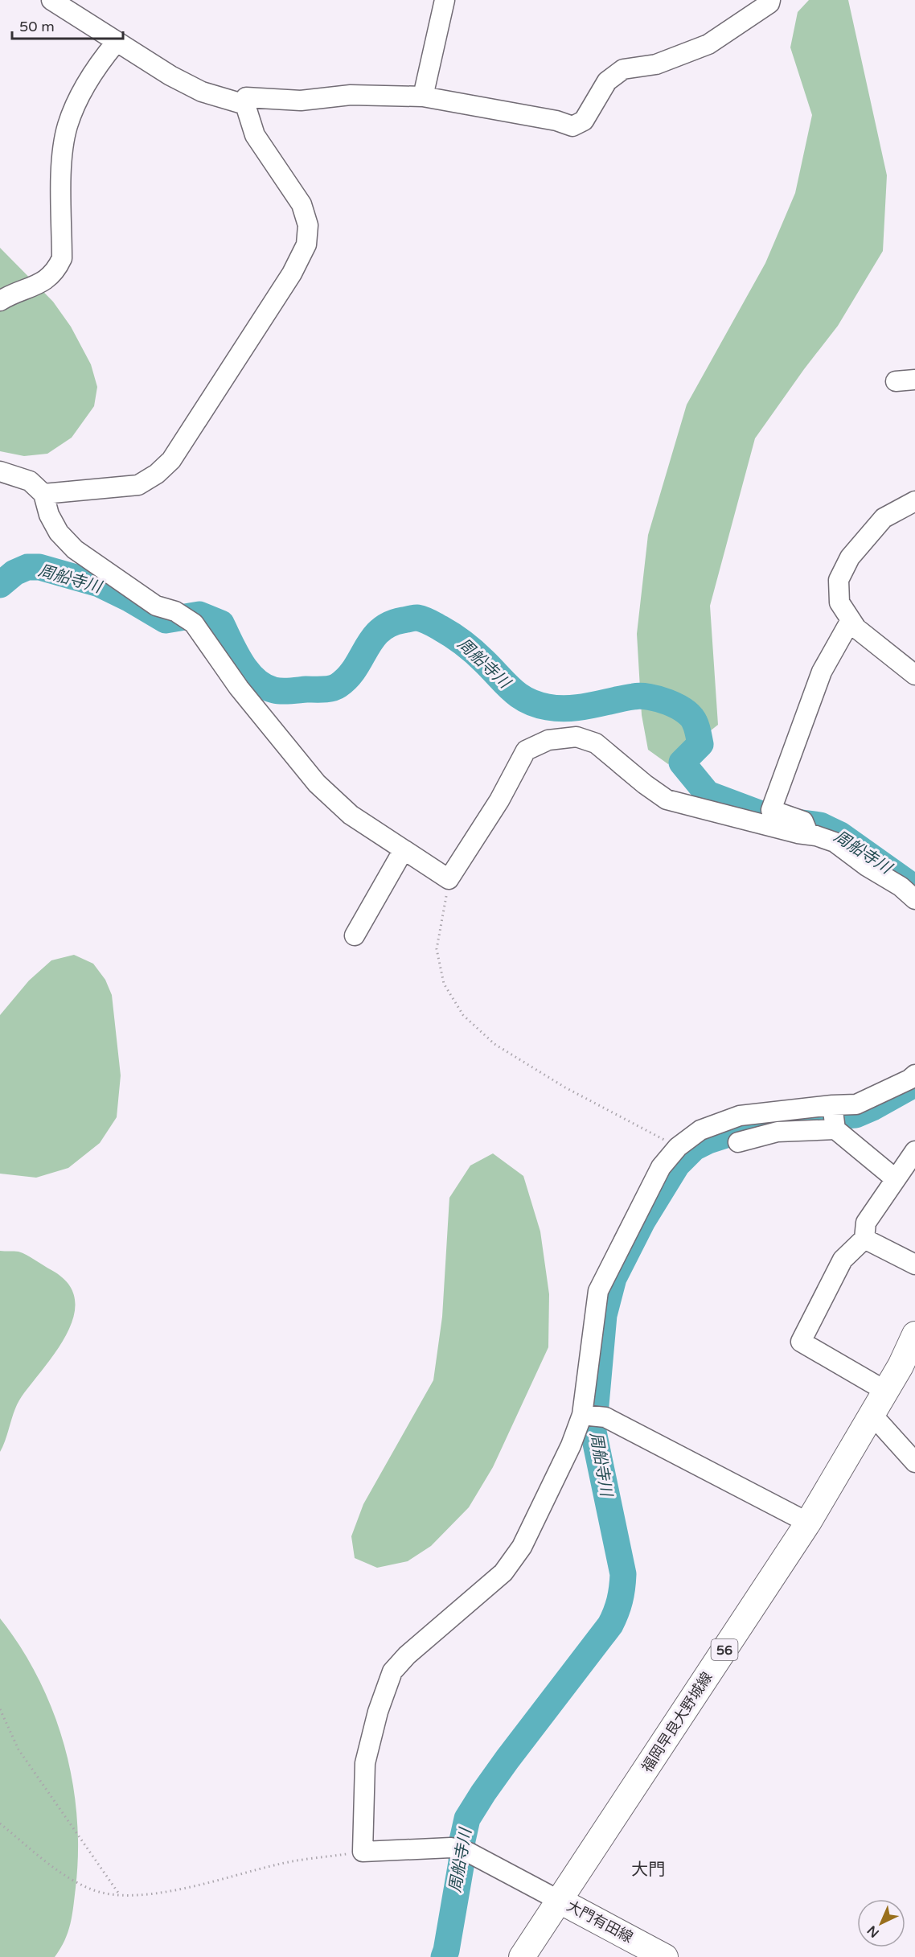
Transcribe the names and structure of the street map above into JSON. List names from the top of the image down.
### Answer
{
  "streets": {
    "main road": ["56", "福岡早良大野城線", "大門有田線"]
  },
  "crossings": [
    ["福岡早良大野城線", "大門有田線"]
  ],
  "districts": ["大門"],
  "water": ["周船寺川"],
  "scale_bar": "50 m",
  "north": "bottom left"
}
